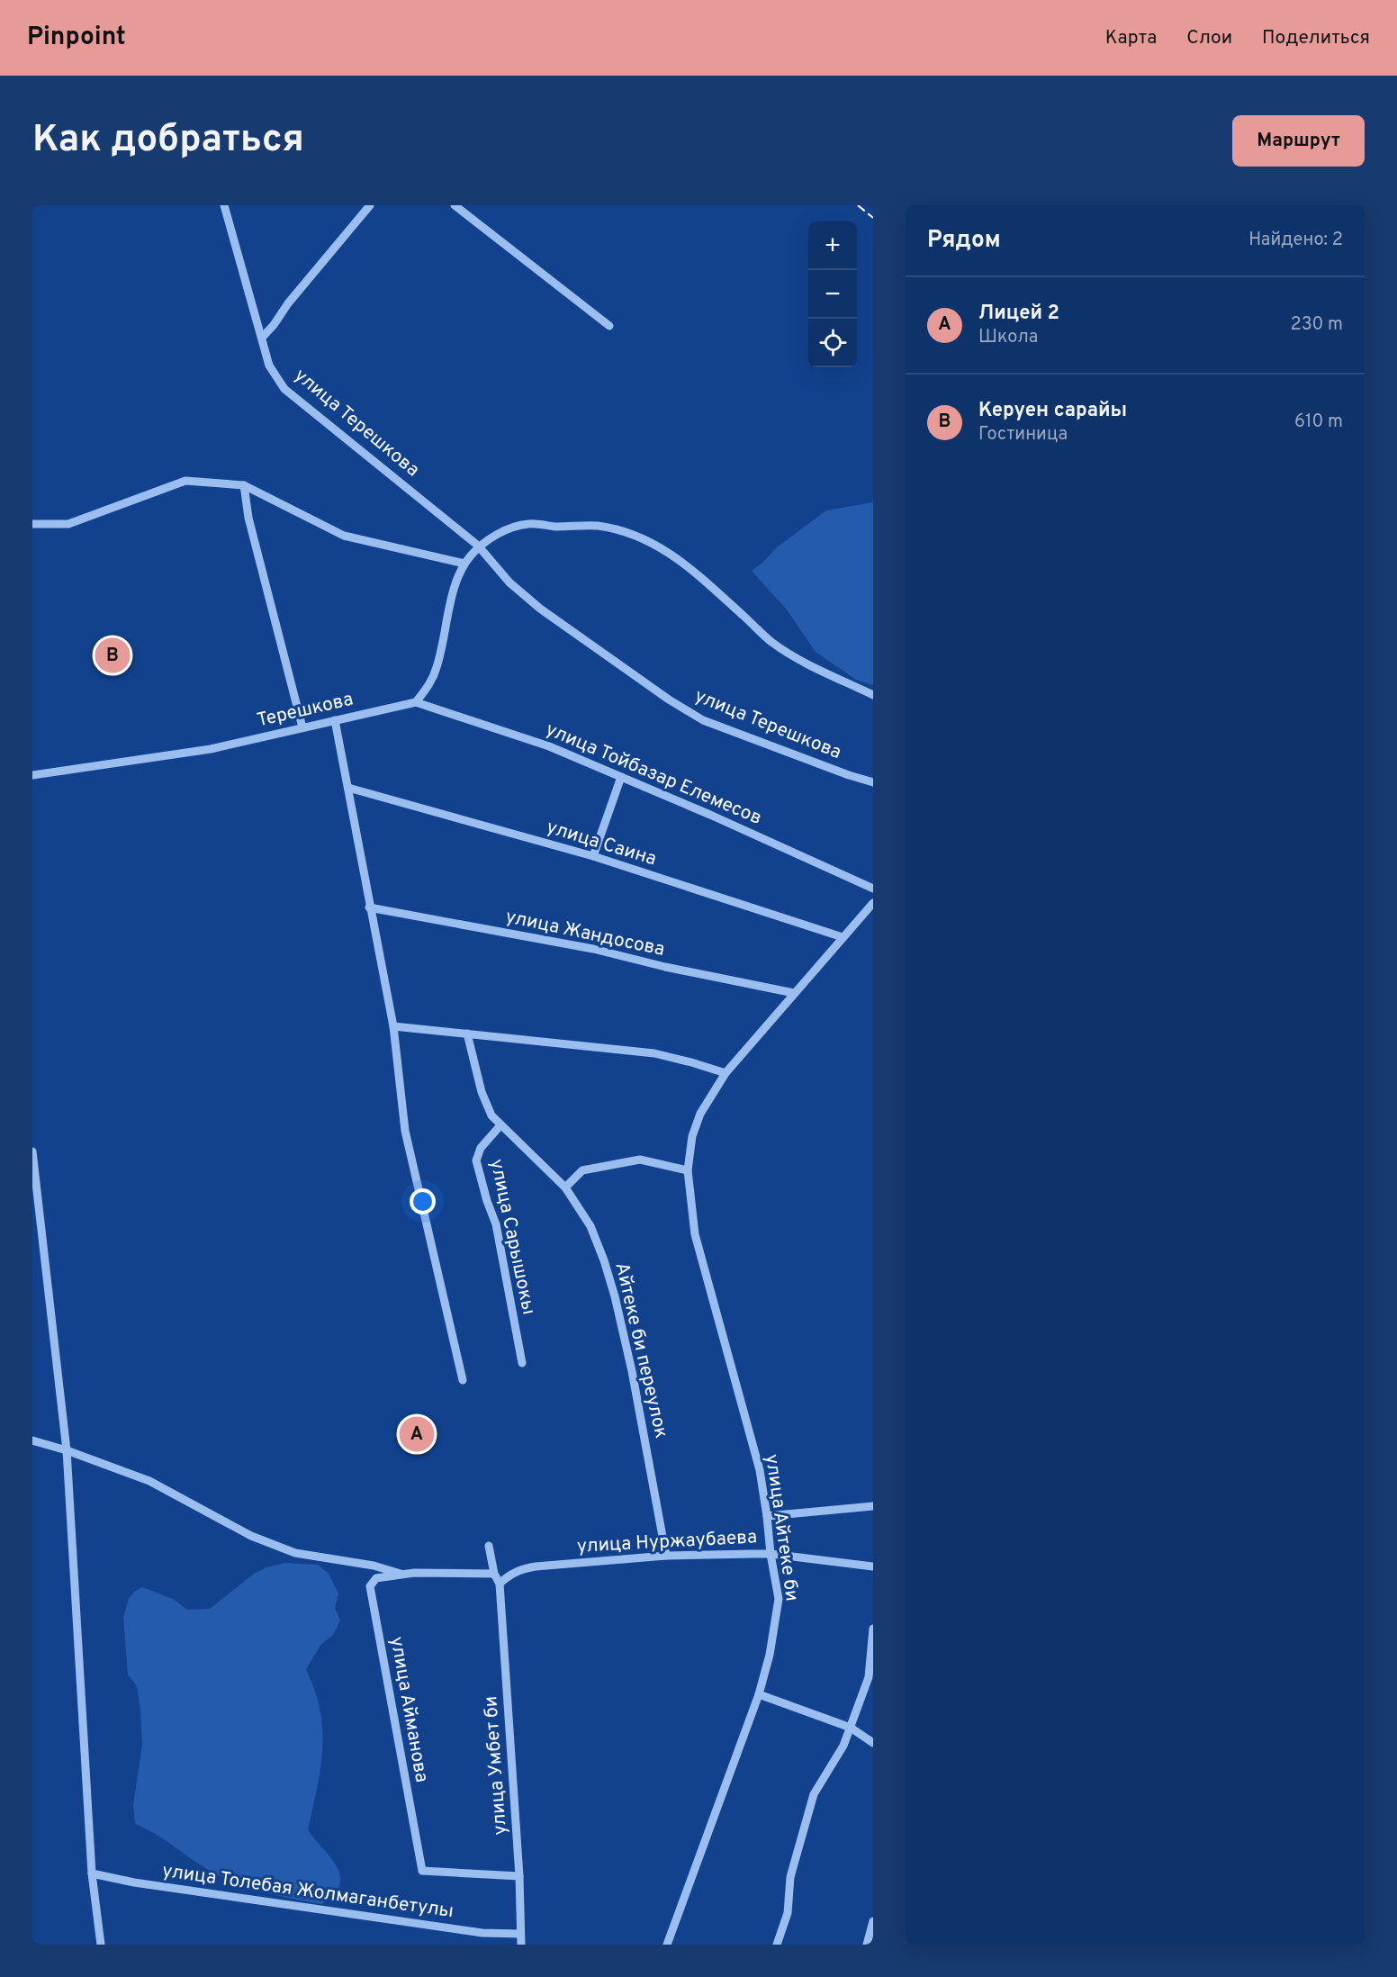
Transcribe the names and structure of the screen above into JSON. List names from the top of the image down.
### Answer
{
  "streets": {
    "street": [
      "улица Терешкова",
      "Терешкова",
      "улица Тойбазар Елемесов",
      "улица Саина",
      "улица Жандосова",
      "улица Сарышокы",
      "Айтеке би переулок",
      "улица Айтеке би",
      "улица Нуржаубаева",
      "улица Айманова",
      "улица Умбет би",
      "улица Толебая Жолмаганбетулы"
    ]
  },
  "crossings": [
    ["Терешкова", "улица Тойбазар Елемесов"],
    ["улица Саина", "улица Айтеке би"],
    ["улица Жандосова", "улица Айтеке би"],
    ["улица Сарышокы", "Айтеке би переулок"],
    ["Айтеке би переулок", "улица Нуржаубаева"],
    ["улица Айтеке би", "улица Нуржаубаева"],
    ["улица Нуржаубаева", "улица Умбет би"],
    ["улица Айманова", "улица Умбет би"],
    ["улица Умбет би", "улица Толебая Жолмаганбетулы"]
  ],
  "page": {
    "header": "Pinpoint",
    "nav": ["Карта", "Слои", "Поделиться"],
    "buttons": "Маршрут",
    "title": "Как добраться",
    "heading": ["Рядом", "Найдено: 2"],
    "map_buttons": ["+", "−"],
    "list": [
      {
        "mark": "A",
        "name": "Лицей 2",
        "note": "Школа",
        "value": "230 m"
      },
      {
        "mark": "B",
        "name": "Керуен сарайы",
        "note": "Гостиница",
        "value": "610 m"
      }
    ],
    "pins": ["B", "A"]
  }
}
